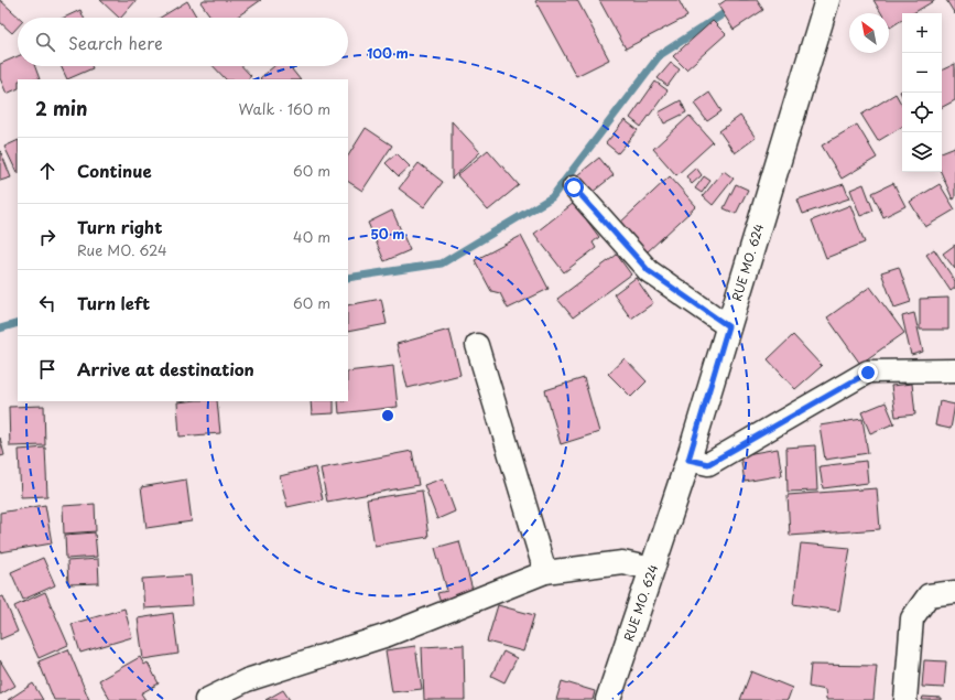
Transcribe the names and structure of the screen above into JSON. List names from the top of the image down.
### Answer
{
  "streets": {
    "street": ["RUE MO. 624"]
  },
  "north": "top left",
  "page": {
    "map_buttons": ["+", "−"],
    "search": "Search here",
    "heading": ["2 min", "Walk · 160 m"],
    "list": [
      ["Continue", "60 m"],
      ["Turn right", "Rue MO. 624", "40 m"],
      ["Turn left", "60 m"],
      "Arrive at destination"
    ]
  },
  "rings": ["100 m", "50 m"]
}
